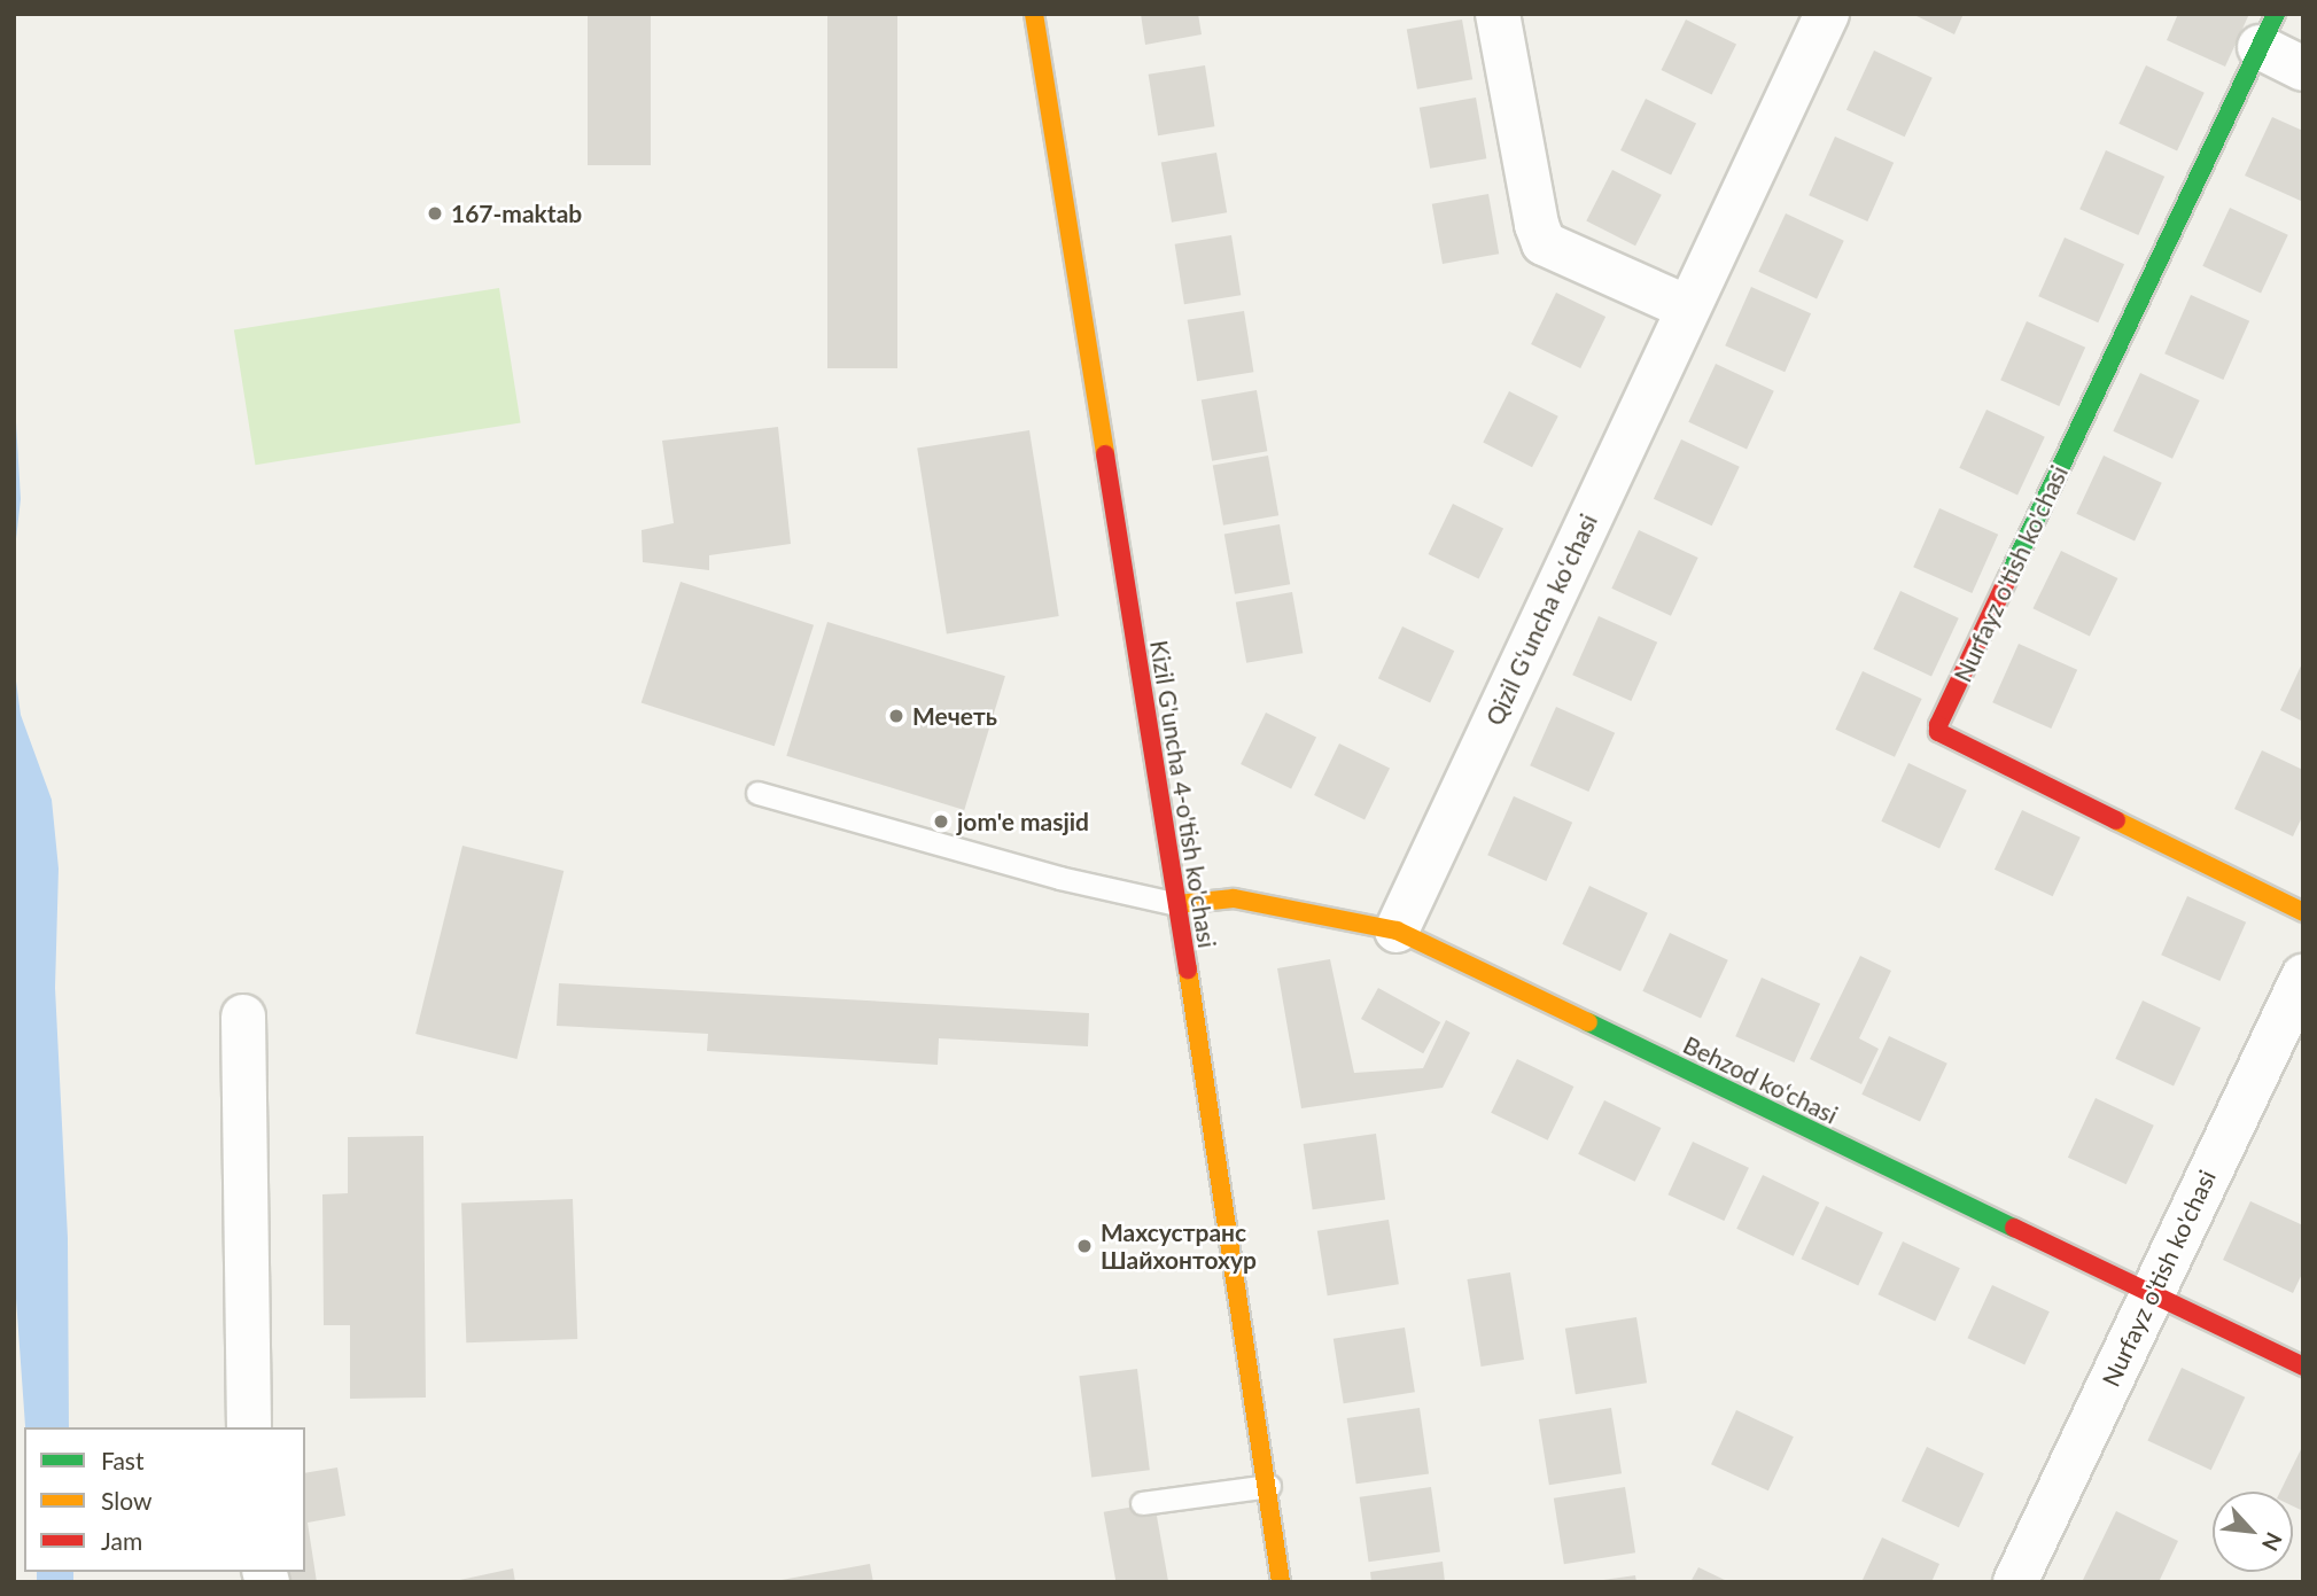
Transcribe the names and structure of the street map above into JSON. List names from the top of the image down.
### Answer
{
  "streets": {
    "street": [
      "Nurfayz o'tish ko'chasi",
      "Qizil Gʻuncha koʻchasi",
      "Kizil G'uncha 4-o'tish ko'chasi",
      "Behzod ko‘chasi"
    ]
  },
  "crossings": [
    ["Nurfayz o'tish ko'chasi", "Behzod ko‘chasi"],
    ["Qizil Gʻuncha koʻchasi", "Behzod ko‘chasi"],
    ["Kizil G'uncha 4-o'tish ko'chasi", "Behzod ko‘chasi"]
  ],
  "places": [
    "167-maktab",
    "Мечеть",
    "jom'e masjid",
    "Махсустранс Шайхонтохур"
  ],
  "legend": ["Fast", "Slow", "Jam"],
  "north": "bottom right"
}
